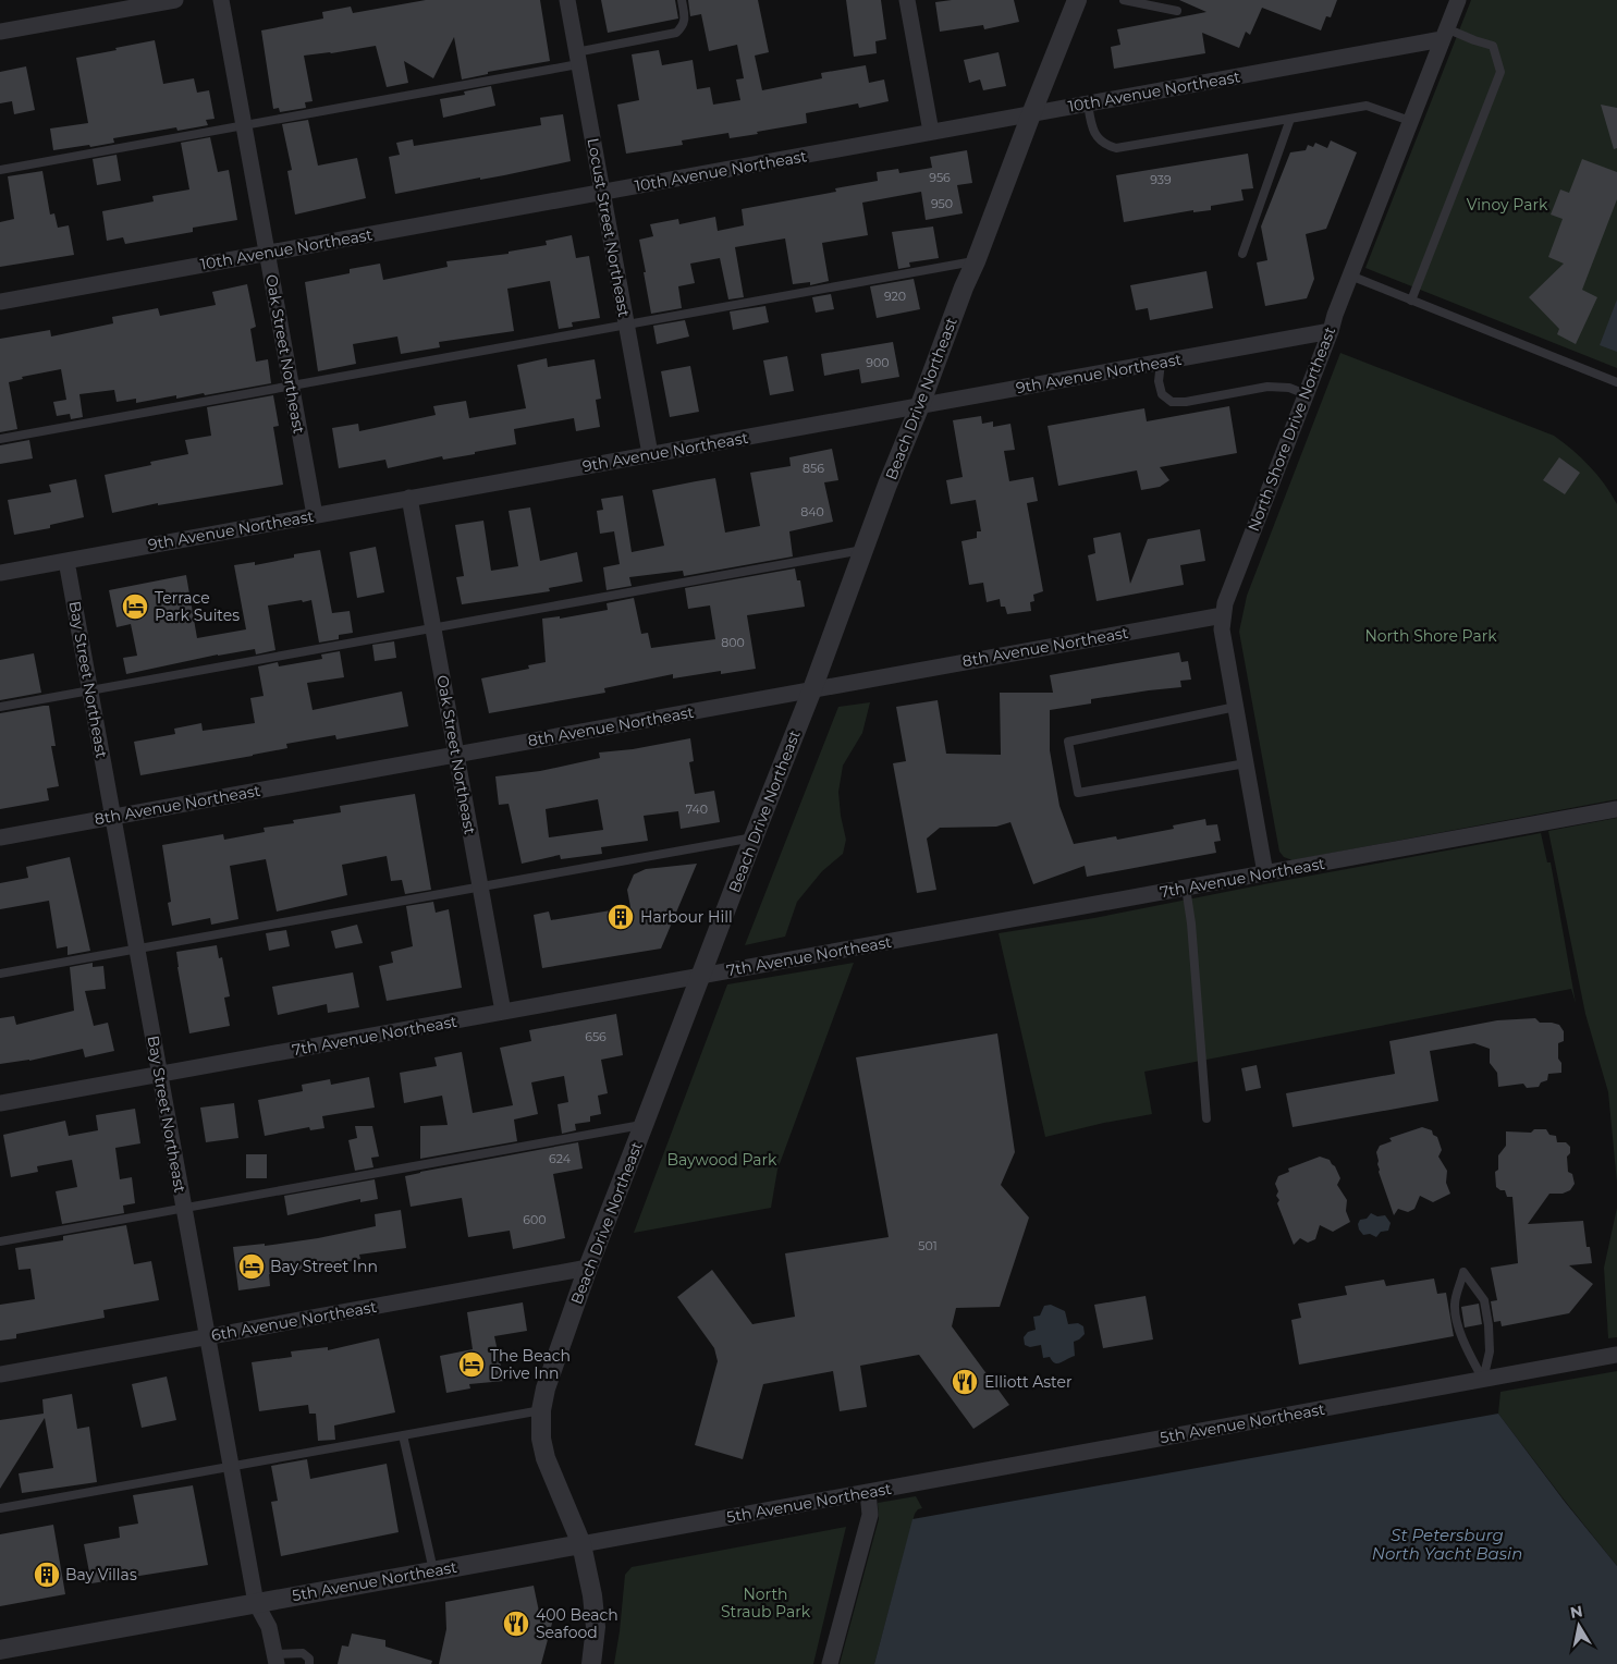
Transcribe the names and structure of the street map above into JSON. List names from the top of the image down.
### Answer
{
  "streets": {
    "street": [
      "10th Avenue Northeast",
      "Locust Street Northeast",
      "Oak Street Northeast",
      "9th Avenue Northeast",
      "Beach Drive Northeast",
      "North Shore Drive Northeast",
      "8th Avenue Northeast",
      "Bay Street Northeast",
      "7th Avenue Northeast",
      "6th Avenue Northeast",
      "5th Avenue Northeast"
    ]
  },
  "crossings": [
    ["10th Avenue Northeast", "Locust Street Northeast"],
    ["10th Avenue Northeast", "Oak Street Northeast"],
    ["10th Avenue Northeast", "Beach Drive Northeast"],
    ["10th Avenue Northeast", "North Shore Drive Northeast"],
    ["Locust Street Northeast", "9th Avenue Northeast"],
    ["Oak Street Northeast", "9th Avenue Northeast"],
    ["Oak Street Northeast", "8th Avenue Northeast"],
    ["Oak Street Northeast", "7th Avenue Northeast"],
    ["9th Avenue Northeast", "Beach Drive Northeast"],
    ["9th Avenue Northeast", "North Shore Drive Northeast"],
    ["9th Avenue Northeast", "Bay Street Northeast"],
    ["Beach Drive Northeast", "8th Avenue Northeast"],
    ["Beach Drive Northeast", "7th Avenue Northeast"],
    ["Beach Drive Northeast", "6th Avenue Northeast"],
    ["Beach Drive Northeast", "5th Avenue Northeast"],
    ["North Shore Drive Northeast", "8th Avenue Northeast"],
    ["North Shore Drive Northeast", "7th Avenue Northeast"],
    ["8th Avenue Northeast", "Bay Street Northeast"],
    ["Bay Street Northeast", "7th Avenue Northeast"],
    ["Bay Street Northeast", "6th Avenue Northeast"],
    ["Bay Street Northeast", "5th Avenue Northeast"]
  ],
  "water": ["St Petersburg North Yacht Basin"],
  "parks": [
    "Vinoy Park",
    "North Shore Park",
    "Baywood Park",
    "North Straub Park"
  ],
  "places": {
    "hotel": ["Terrace Park Suites", "Bay Street Inn", "The Beach Drive Inn"],
    "building": ["Harbour Hill", "Bay Villas"],
    "restaurant": ["Elliott Aster", "400 Beach Seafood"]
  },
  "house_numbers": [
    "956",
    "939",
    "950",
    "920",
    "900",
    "856",
    "840",
    "800",
    "740",
    "656",
    "624",
    "600",
    "501"
  ],
  "north": "top"
}
